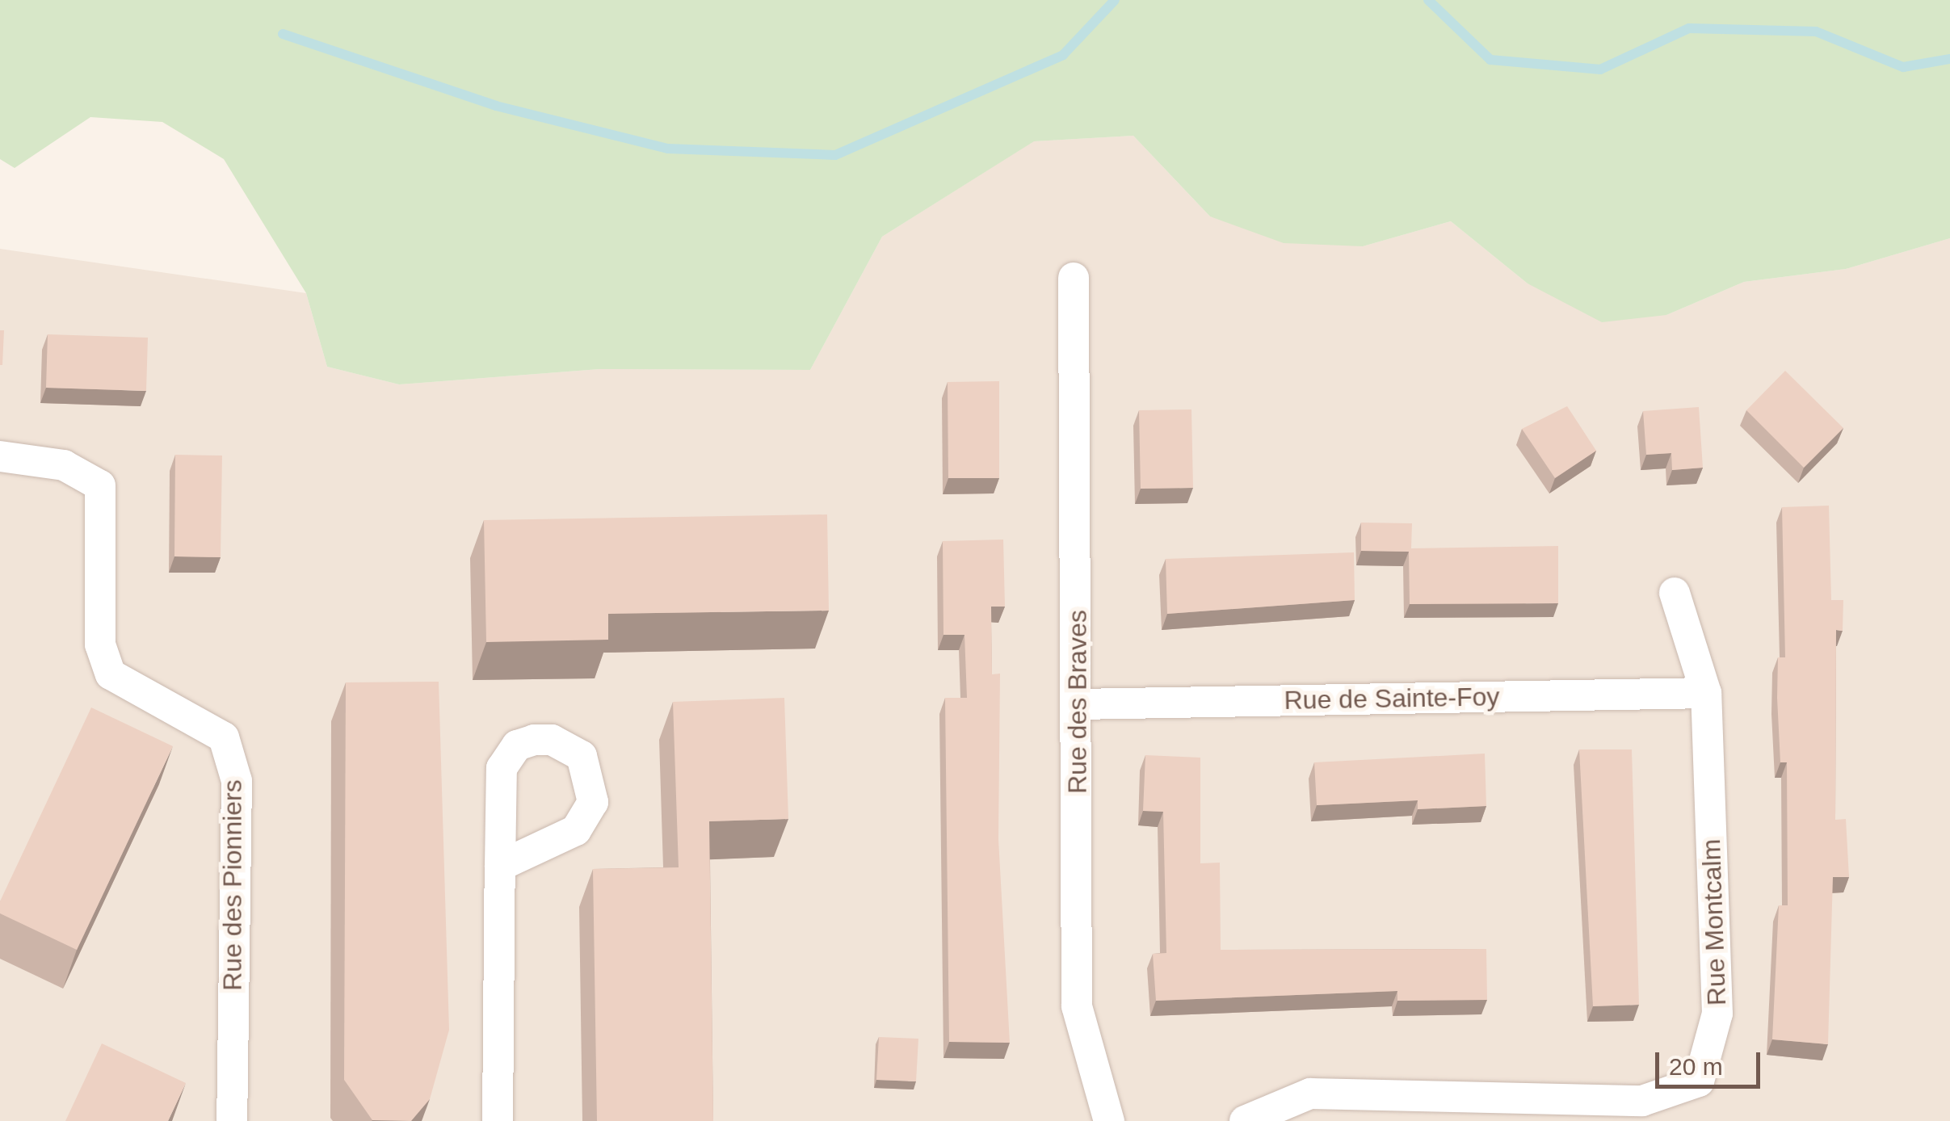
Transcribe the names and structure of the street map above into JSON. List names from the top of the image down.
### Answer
{
  "streets": {
    "street": [
      "Rue de Sainte-Foy",
      "Rue des Braves",
      "Rue des Pionniers",
      "Rue Montcalm"
    ]
  },
  "crossings": [
    ["Rue de Sainte-Foy", "Rue des Braves"],
    ["Rue de Sainte-Foy", "Rue Montcalm"]
  ],
  "scale_bar": "20 m"
}
